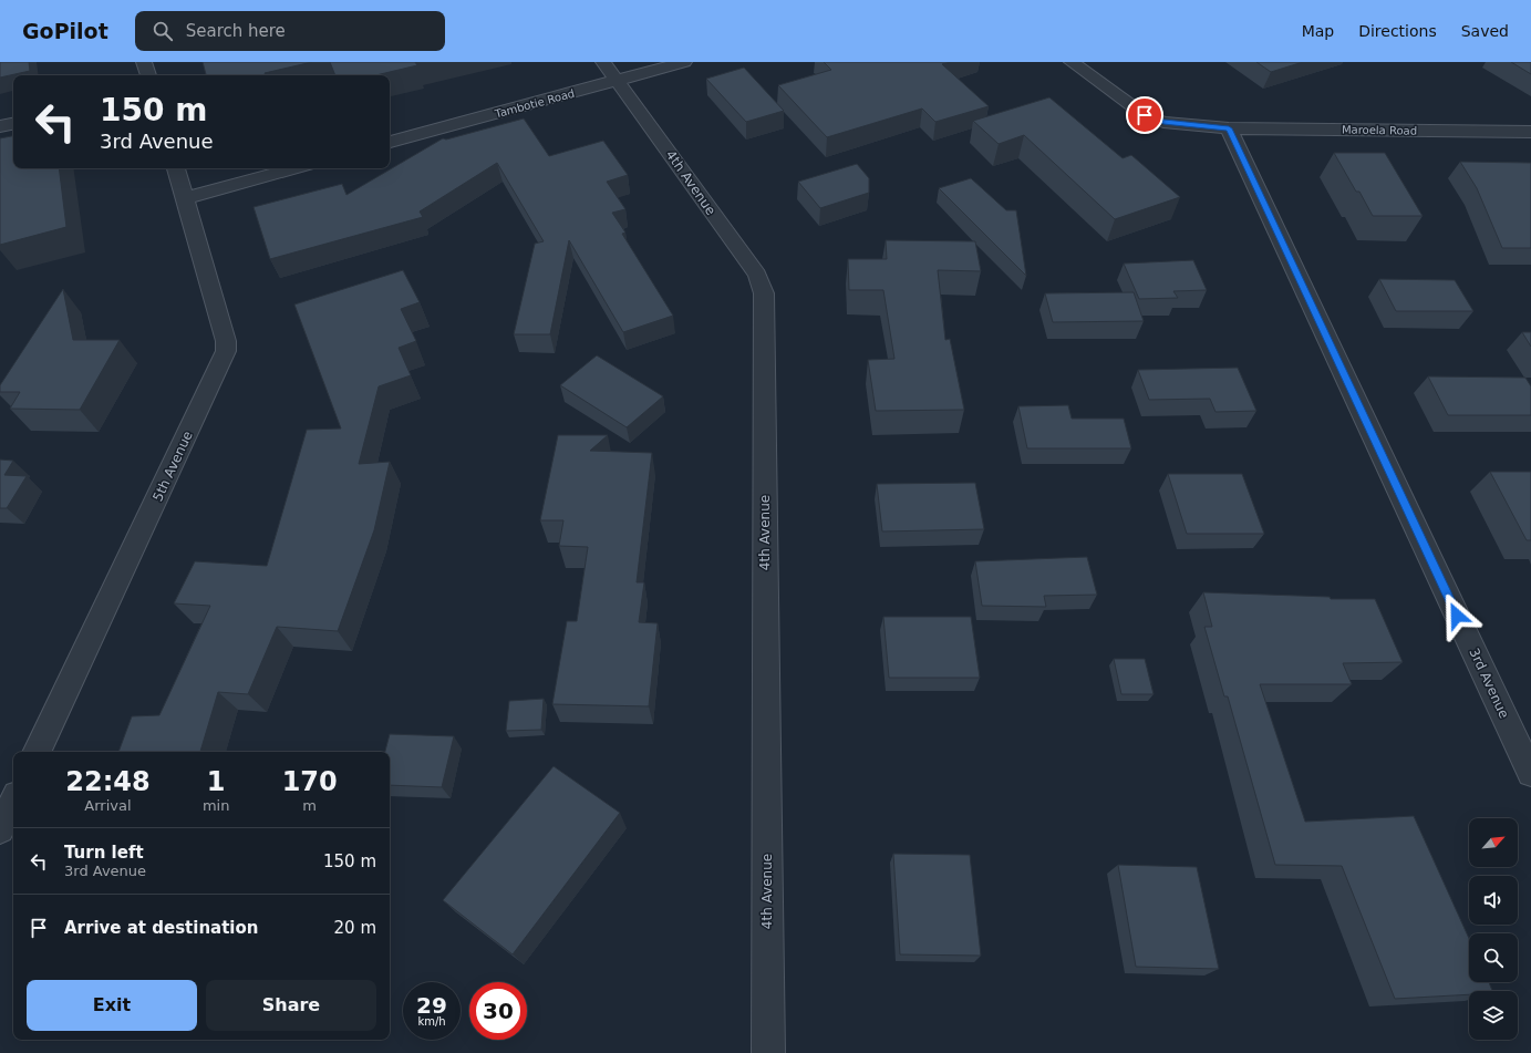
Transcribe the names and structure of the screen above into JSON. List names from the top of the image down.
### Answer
{
  "streets": {
    "street": [
      "Tambotie Road",
      "Maroela Road",
      "4th Avenue",
      "5th Avenue",
      "3rd Avenue"
    ]
  },
  "crossings": [
    ["Tambotie Road", "4th Avenue"],
    ["Maroela Road", "3rd Avenue"]
  ],
  "north": "top right",
  "page": {
    "header": "GoPilot",
    "search": "Search here",
    "nav": ["Map", "Directions", "Saved"],
    "turn": ["150 m", "3rd Avenue"],
    "eta": [
      "22:48",
      "Arrival",
      "1",
      "min",
      "170",
      "m"
    ],
    "list": [
      {
        "name": "Turn left",
        "note": "3rd Avenue",
        "value": "150 m"
      },
      {
        "name": "Arrive at destination",
        "value": "20 m"
      }
    ],
    "buttons": ["Exit", "Share"],
    "speed": "29 km/h",
    "limit": "30"
  }
}
